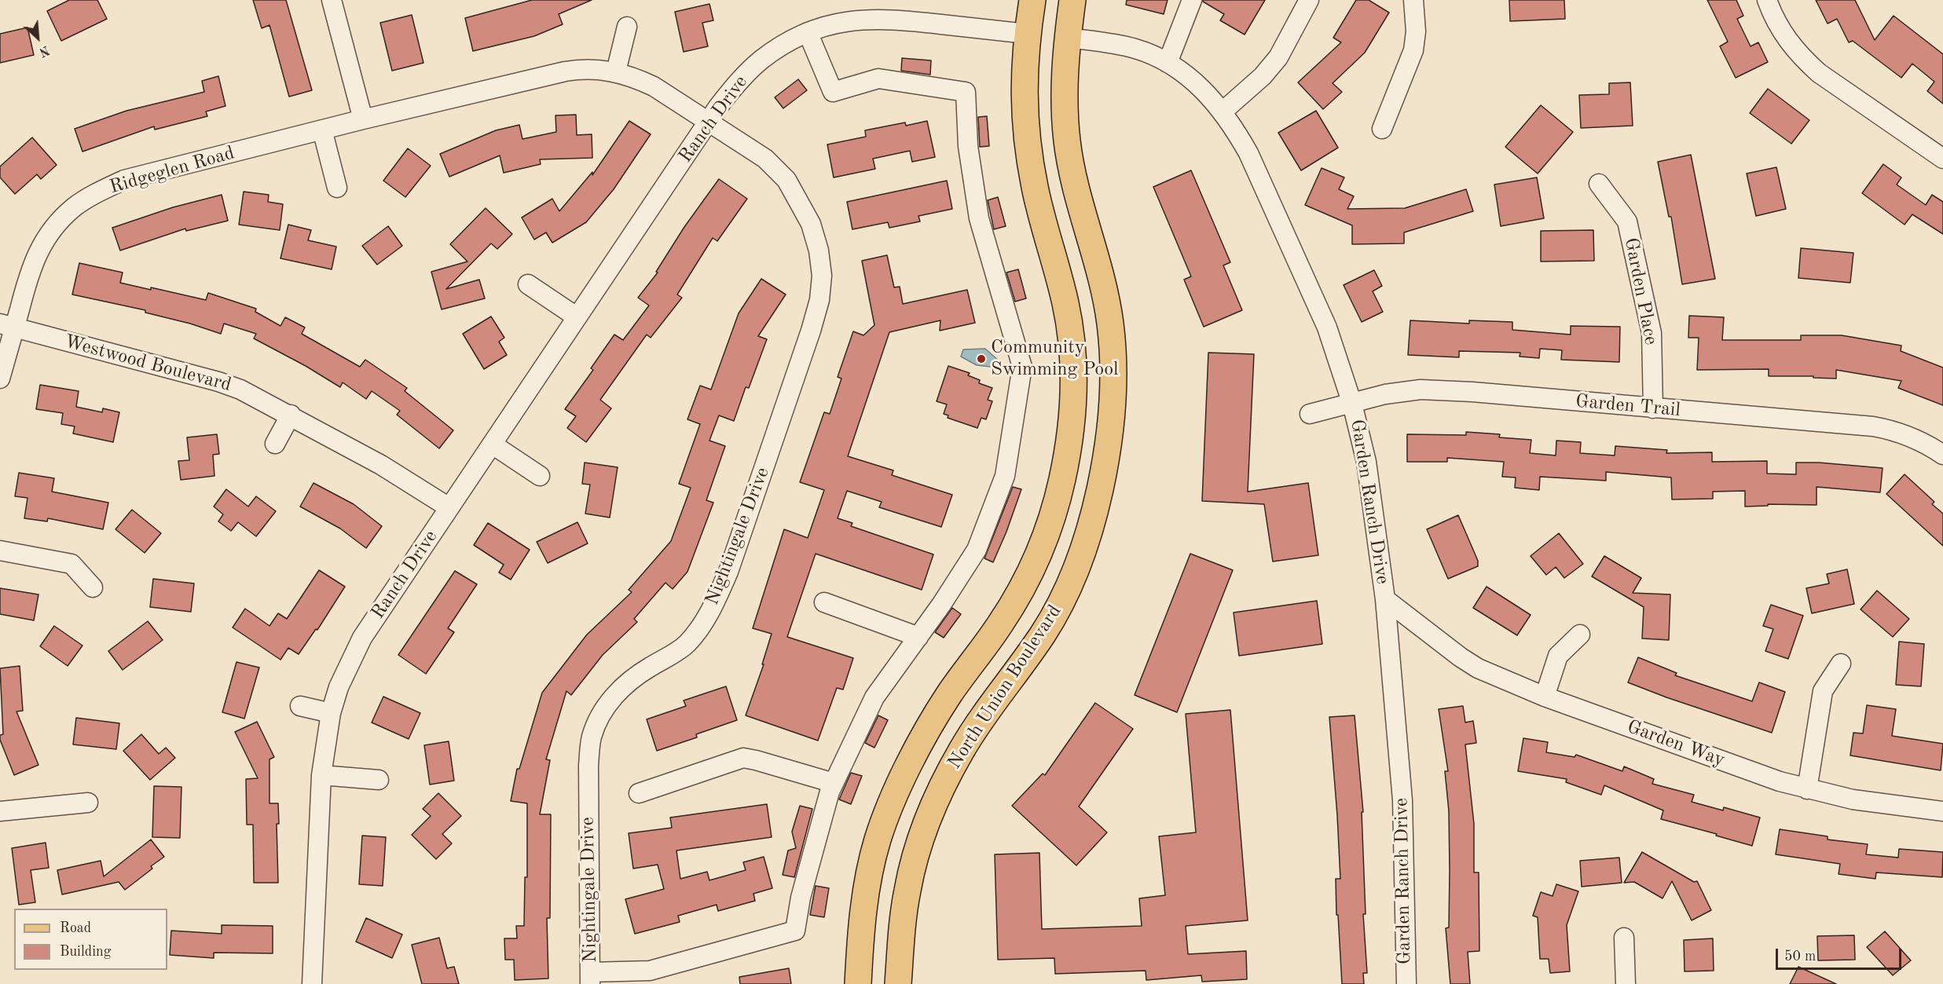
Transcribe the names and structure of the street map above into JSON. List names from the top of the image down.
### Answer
{
  "streets": {
    "main road": ["North Union Boulevard"],
    "street": [
      "Ranch Drive",
      "Ridgeglen Road",
      "Garden Place",
      "Westwood Boulevard",
      "Garden Trail",
      "Garden Ranch Drive",
      "Nightingale Drive",
      "Garden Way"
    ]
  },
  "crossings": [
    ["Ranch Drive", "Ridgeglen Road"],
    ["Ranch Drive", "Westwood Boulevard"],
    ["Ranch Drive", "Nightingale Drive"],
    ["Ranch Drive", "North Union Boulevard"],
    ["Ridgeglen Road", "Westwood Boulevard"],
    ["Ridgeglen Road", "Nightingale Drive"],
    ["Garden Place", "Garden Trail"],
    ["Garden Trail", "Garden Ranch Drive"],
    ["Garden Ranch Drive", "North Union Boulevard"],
    ["Garden Ranch Drive", "Garden Way"]
  ],
  "places": ["Community Swimming Pool"],
  "legend": ["Road", "Building"],
  "scale_bar": "50 m",
  "north": "bottom right"
}
